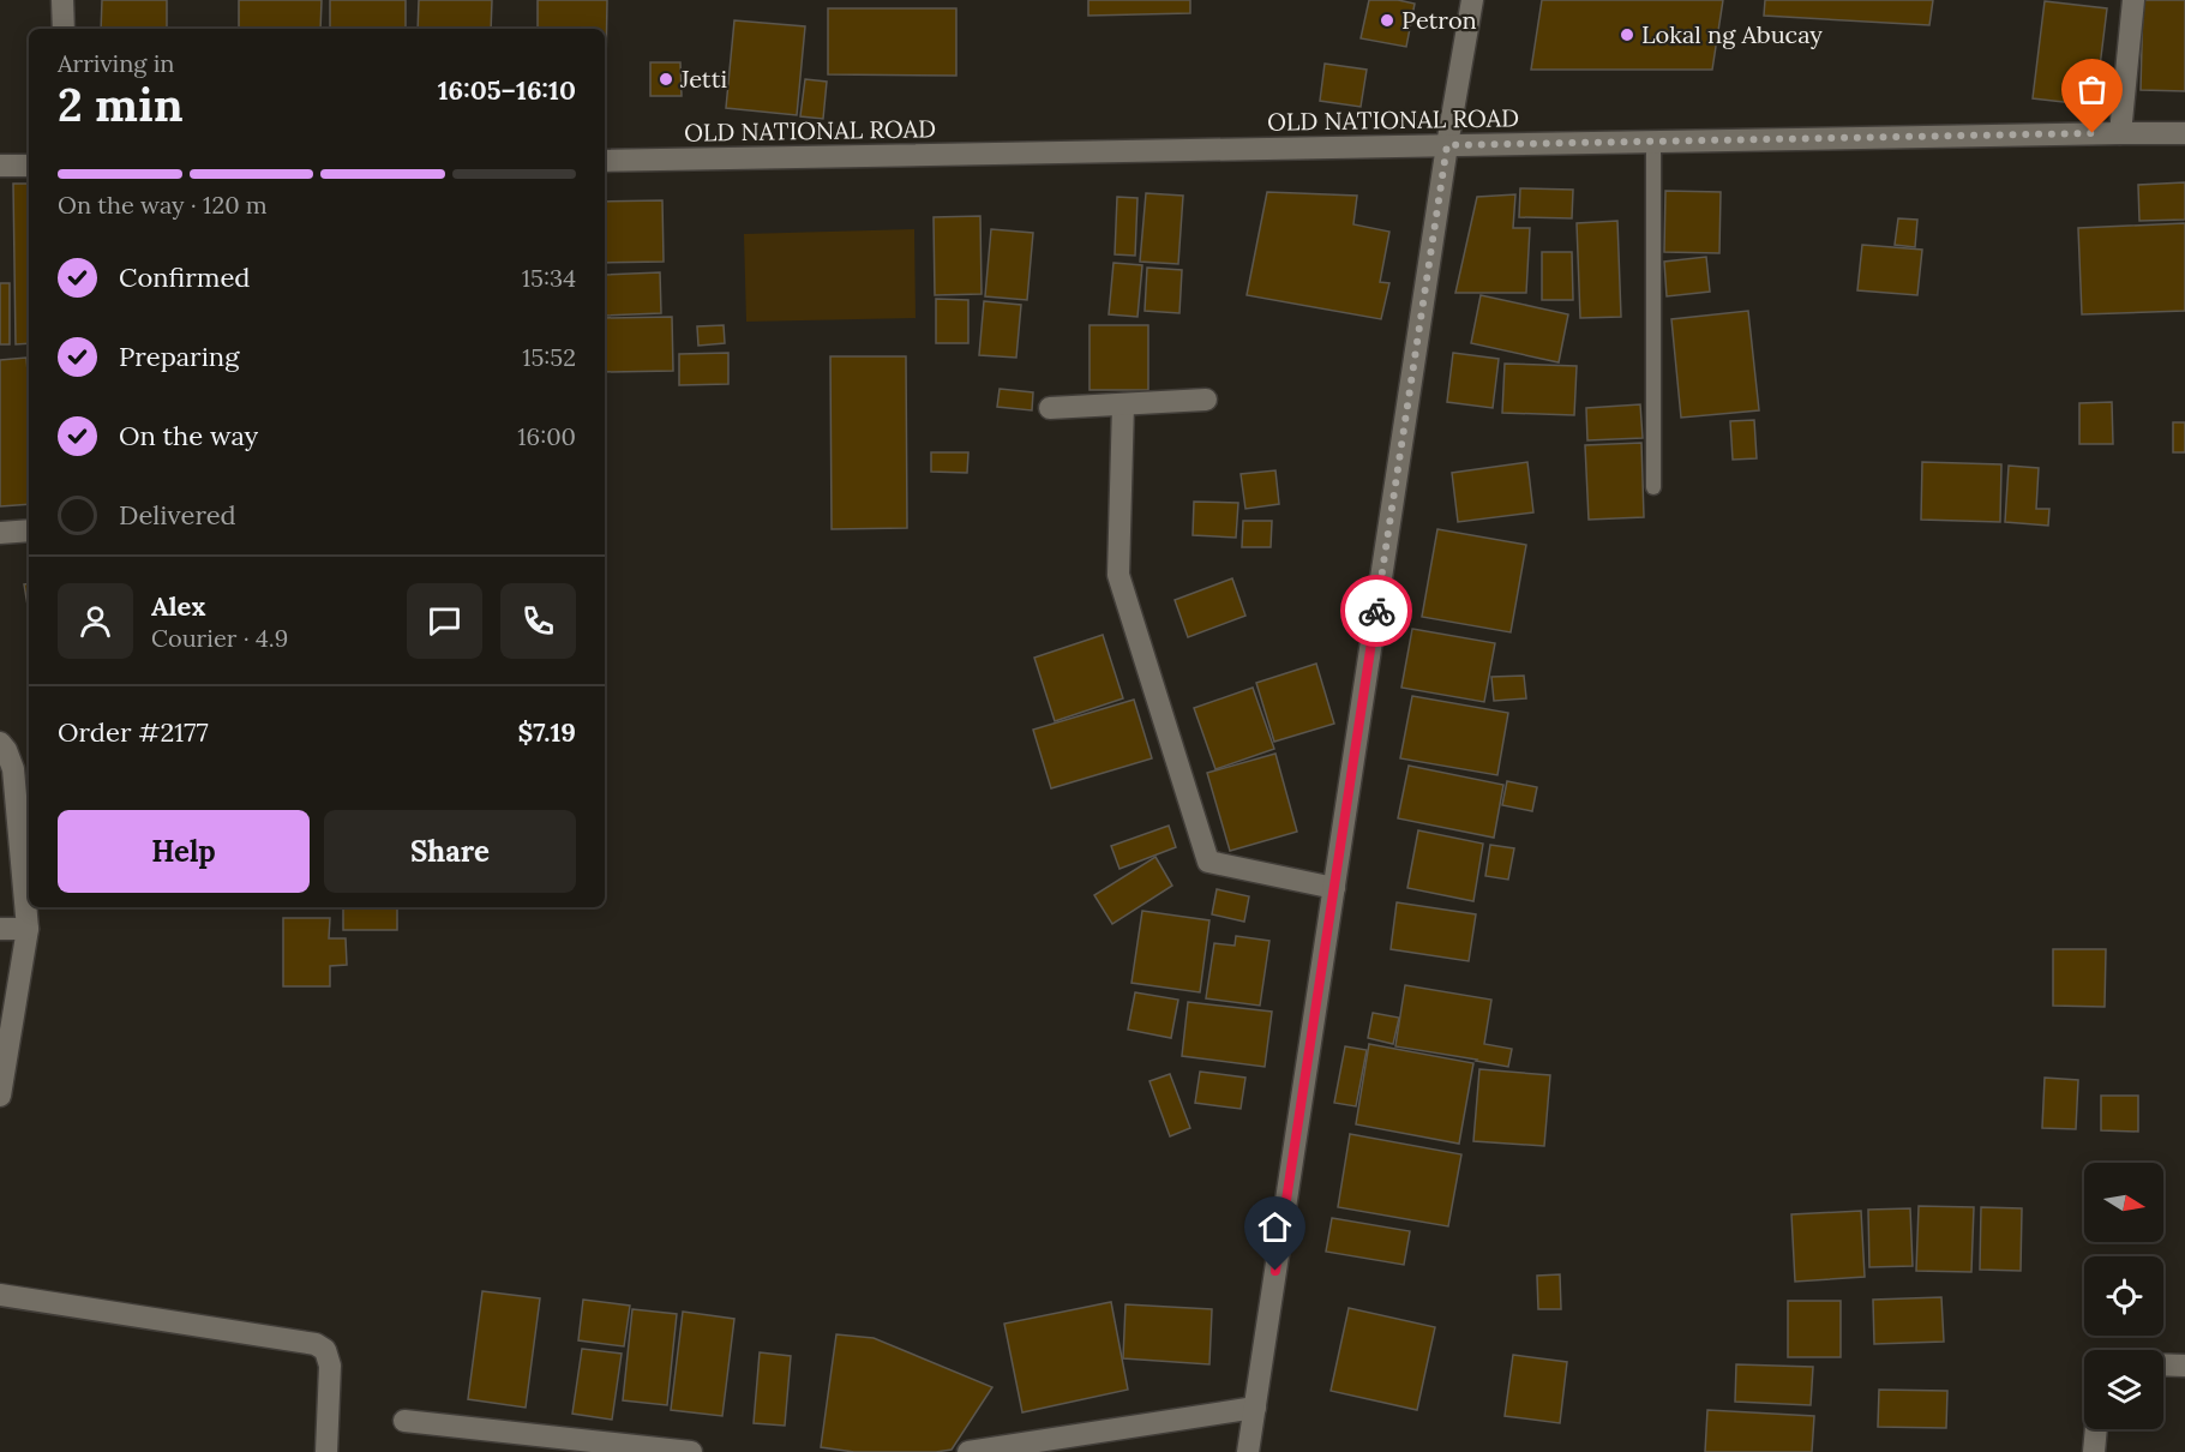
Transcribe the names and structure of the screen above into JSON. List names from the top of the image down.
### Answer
{
  "streets": {
    "street": ["OLD NATIONAL ROAD"]
  },
  "places": ["Petron", "Lokal ng Abucay", "Jetti"],
  "north": "right",
  "page": {
    "heading": ["2 min", "Arriving in", "16:05–16:10"],
    "panel": [
      "Alex",
      "Courier · 4.9",
      "Order #2177",
      "$7.19"
    ],
    "bar": "On the way · 120 m",
    "list": [
      ["Confirmed", "15:34"],
      ["Preparing", "15:52"],
      ["On the way", "16:00"],
      "Delivered"
    ],
    "buttons": ["Help", "Share"]
  }
}
